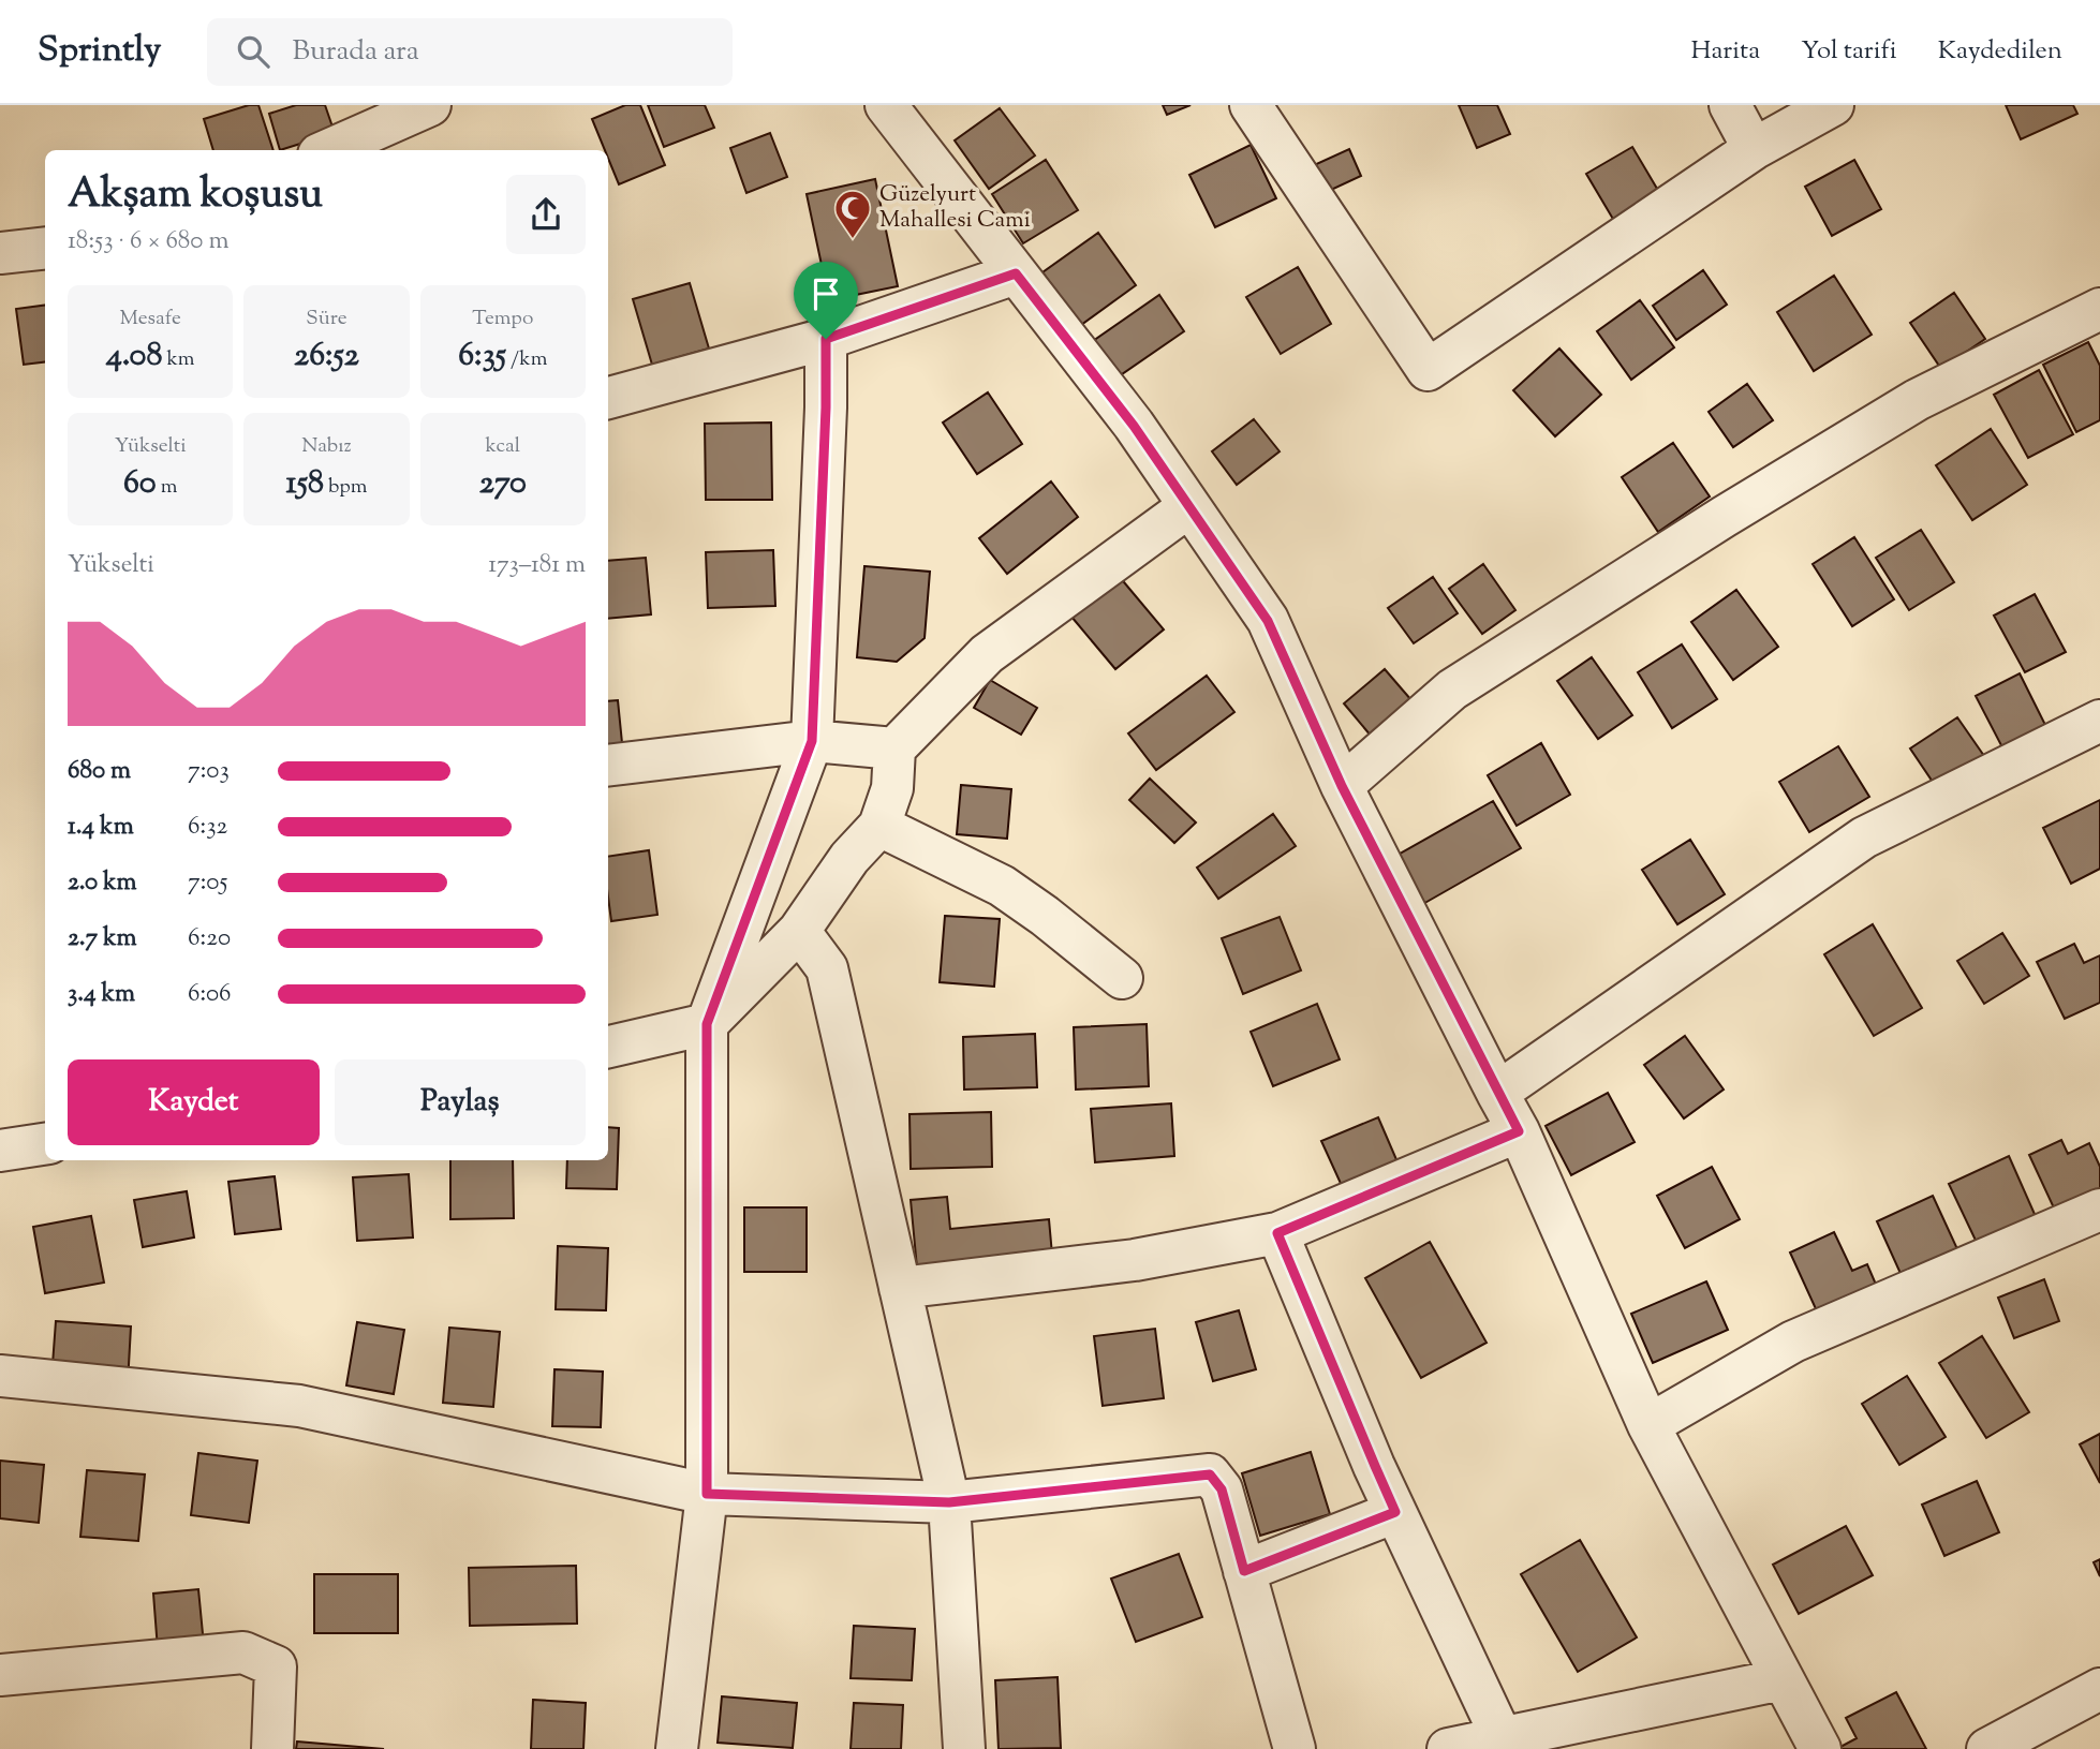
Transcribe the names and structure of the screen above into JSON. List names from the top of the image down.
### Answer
{
  "places": {
    "mosque": ["Güzelyurt Mahallesi Cami"]
  },
  "page": {
    "header": "Sprintly",
    "search": "Burada ara",
    "nav": ["Harita", "Yol tarifi", "Kaydedilen"],
    "heading": ["Akşam koşusu", "18:53 · 6 × 680 m"],
    "stats": [
      ["Mesafe", "4.08 km"],
      ["Süre", "26:52"],
      ["Tempo", "6:35 /km"],
      ["Yükselti", "60 m"],
      ["Nabız", "158 bpm"],
      ["kcal", "270"]
    ],
    "chart": ["Yükselti", "173–181 m"],
    "list": [
      {
        "name": "680 m",
        "note": "7:03"
      },
      {
        "name": "1.4 km",
        "note": "6:32"
      },
      {
        "name": "2.0 km",
        "note": "7:05"
      },
      {
        "name": "2.7 km",
        "note": "6:20"
      },
      {
        "name": "3.4 km",
        "note": "6:06"
      }
    ],
    "buttons": ["Kaydet", "Paylaş"]
  }
}
